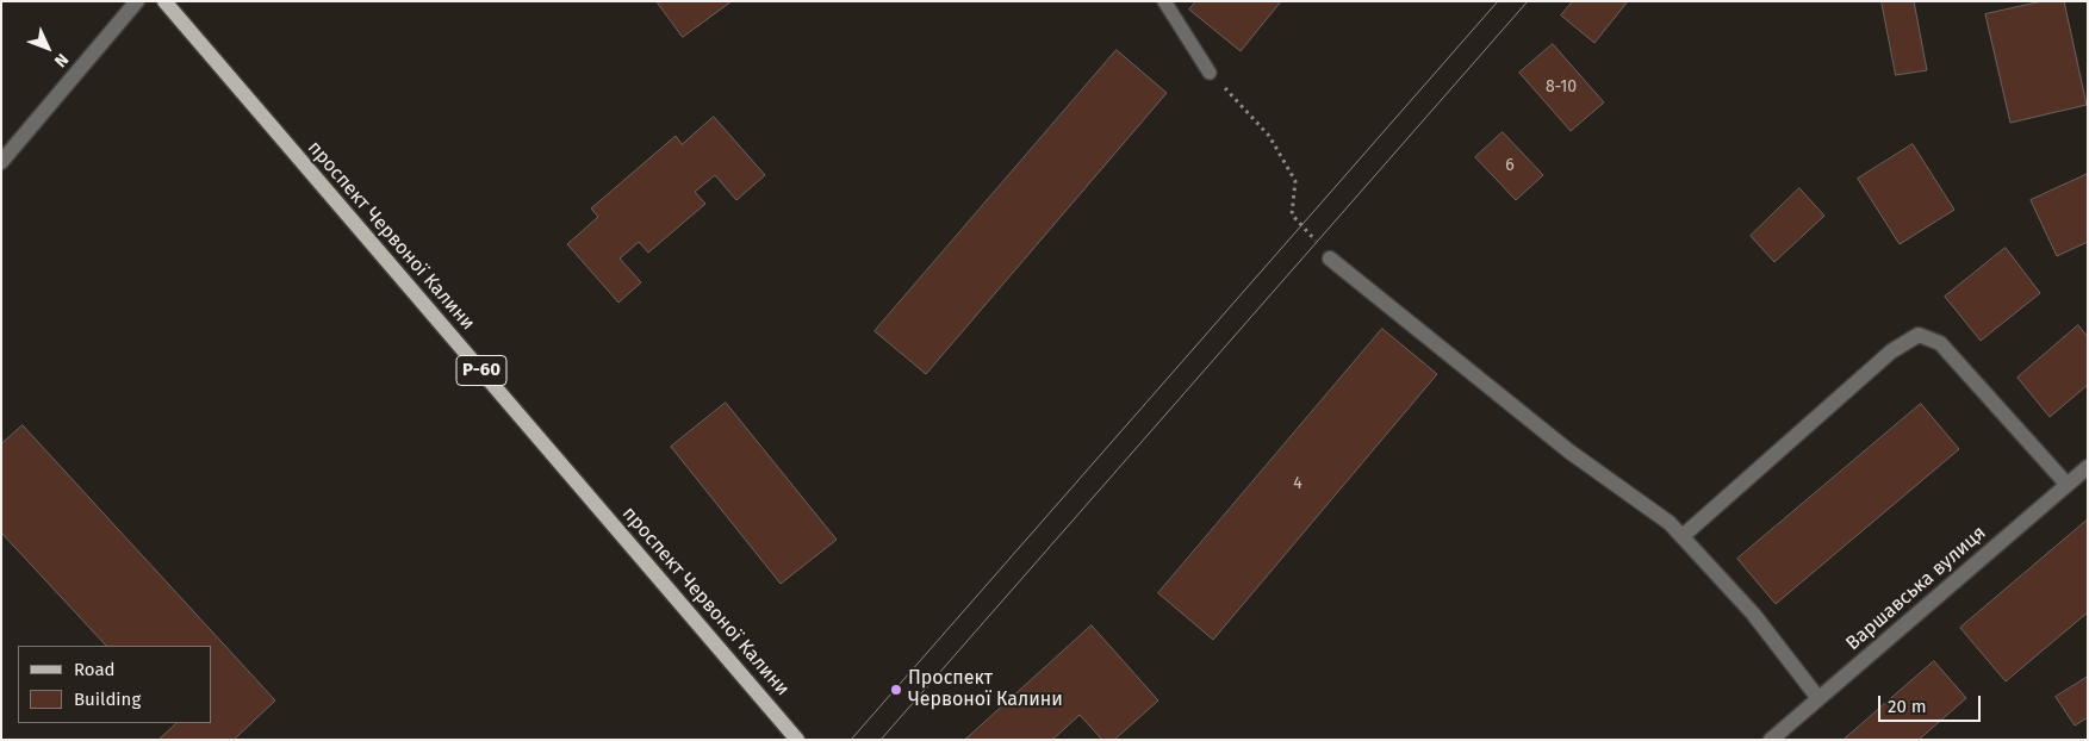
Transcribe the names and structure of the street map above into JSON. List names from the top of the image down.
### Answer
{
  "streets": {
    "main road": ["проспект Червоної Калини", "Р-60"],
    "street": ["Варшавська вулиця"]
  },
  "places": ["Проспект Червоної Калини"],
  "house_numbers": ["8-10", "6", "4"],
  "legend": ["Road", "Building"],
  "scale_bar": "20 m",
  "north": "bottom right"
}
